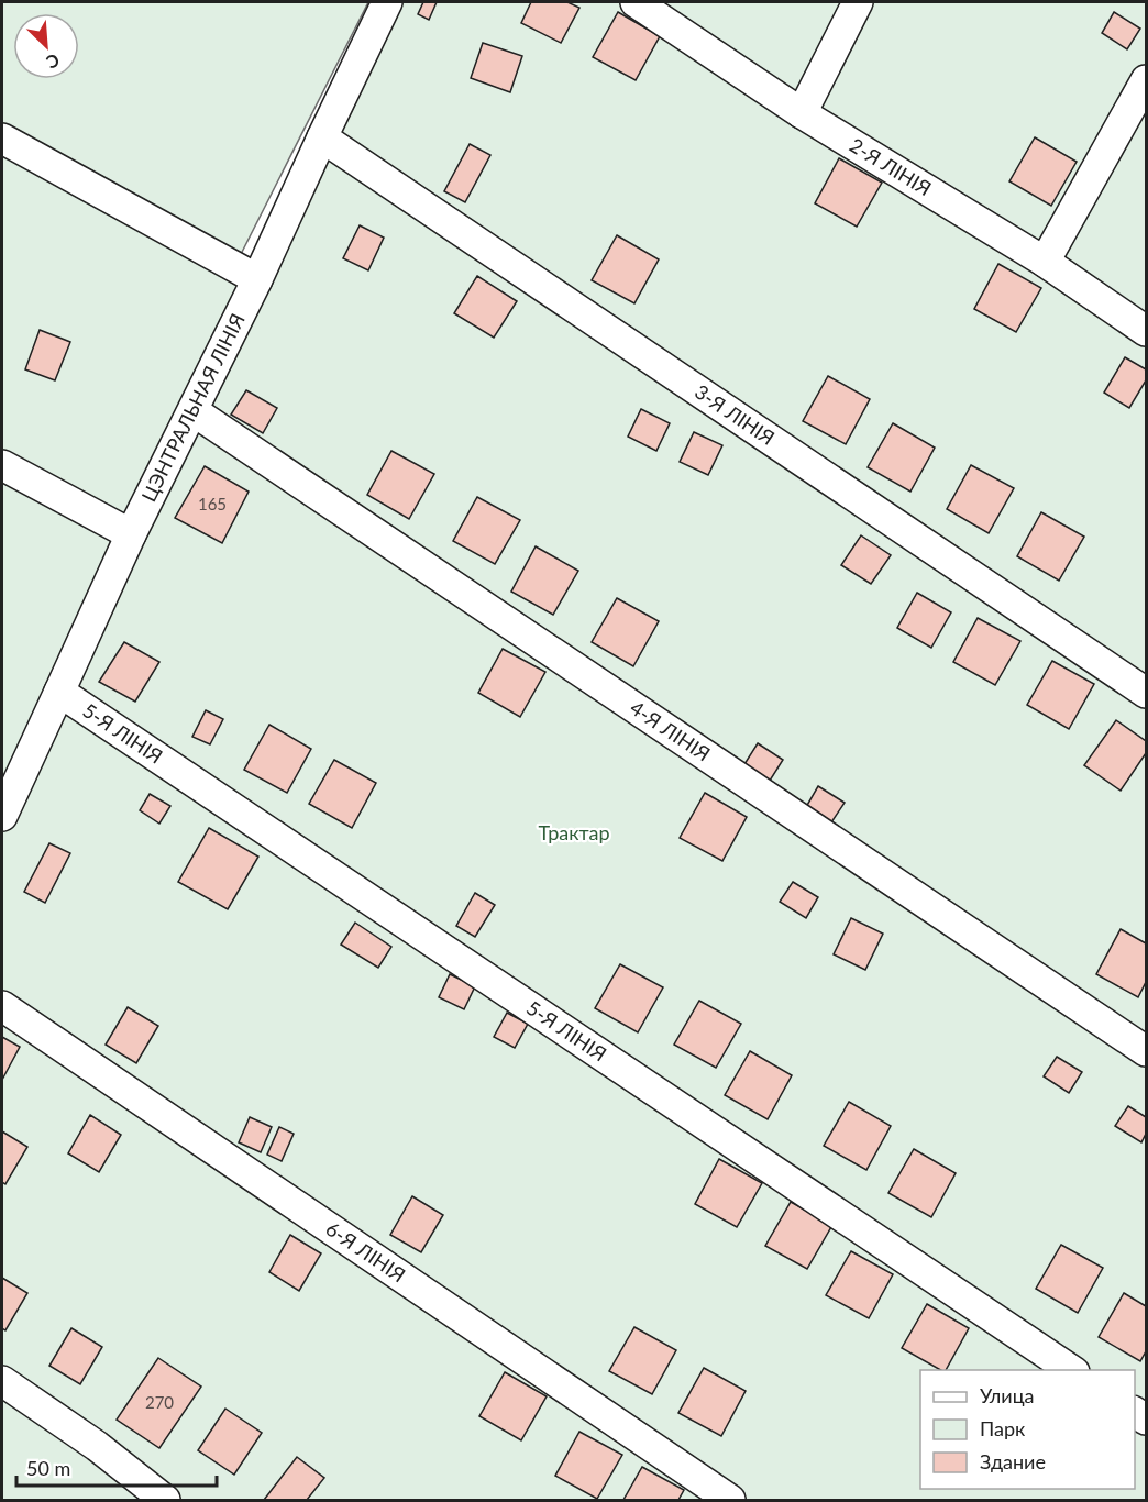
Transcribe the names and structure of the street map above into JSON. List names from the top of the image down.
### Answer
{
  "streets": {
    "street": [
      "2-Я ЛІНІЯ",
      "ЦЭНТРАЛЬНАЯ ЛІНІЯ",
      "3-Я ЛІНІЯ",
      "4-Я ЛІНІЯ",
      "5-Я ЛІНІЯ",
      "6-Я ЛІНІЯ"
    ]
  },
  "crossings": [
    ["ЦЭНТРАЛЬНАЯ ЛІНІЯ", "3-Я ЛІНІЯ"],
    ["ЦЭНТРАЛЬНАЯ ЛІНІЯ", "4-Я ЛІНІЯ"],
    ["ЦЭНТРАЛЬНАЯ ЛІНІЯ", "5-Я ЛІНІЯ"]
  ],
  "parks": ["Трактар"],
  "house_numbers": ["165", "270"],
  "legend": ["Улица", "Парк", "Здание"],
  "scale_bar": "50 m",
  "north": "bottom right"
}
